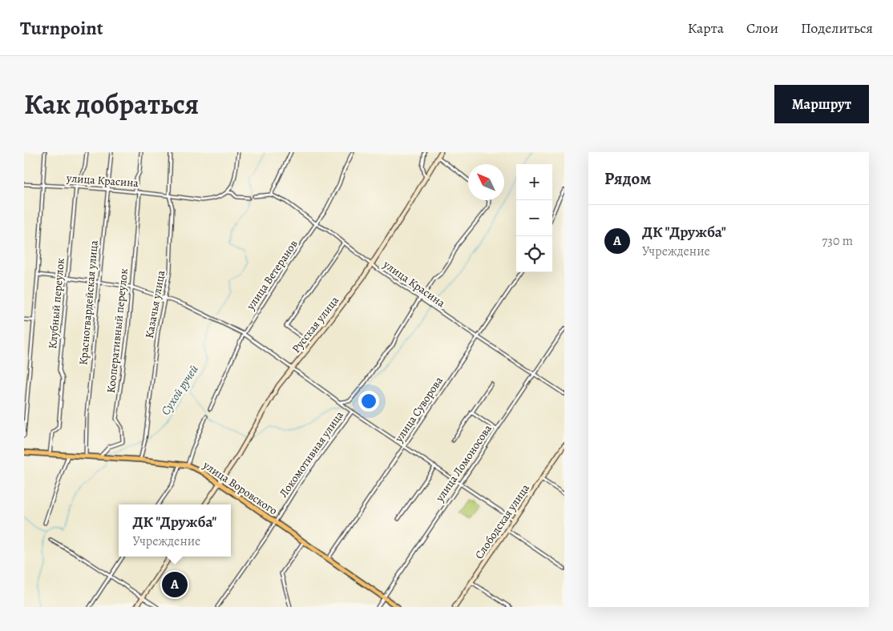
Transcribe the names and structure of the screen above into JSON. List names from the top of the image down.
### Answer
{
  "streets": {
    "main road": ["улица Воровского"],
    "street": [
      "улица Красина",
      "улица Ветеранов",
      "Красногвардейская улица",
      "Клубный переулок",
      "Казачья улица",
      "Русская улица",
      "Кооперативный переулок",
      "улица Суворова",
      "Локомотивная улица",
      "улица Ломоносова",
      "Слободская улица"
    ]
  },
  "crossings": [
    ["улица Красина", "улица Ветеранов"],
    ["улица Красина", "Красногвардейская улица"],
    ["улица Красина", "Клубный переулок"],
    ["улица Красина", "Казачья улица"],
    ["улица Красина", "Русская улица"],
    ["улица Красина", "Кооперативный переулок"],
    ["улица Красина", "улица Суворова"],
    ["улица Красина", "Локомотивная улица"],
    ["улица Красина", "улица Ломоносова"],
    ["Красногвардейская улица", "улица Воровского"],
    ["Клубный переулок", "улица Воровского"],
    ["Казачья улица", "улица Воровского"],
    ["Русская улица", "улица Воровского"],
    ["Кооперативный переулок", "улица Воровского"],
    ["улица Суворова", "улица Воровского"],
    ["Локомотивная улица", "улица Воровского"],
    ["улица Ломоносова", "улица Воровского"]
  ],
  "water": ["Сухой ручей"],
  "north": "top left",
  "page": {
    "header": "Turnpoint",
    "nav": ["Карта", "Слои", "Поделиться"],
    "title": "Как добраться",
    "buttons": "Маршрут",
    "heading": "Рядом",
    "map_buttons": ["+", "−"],
    "list": [
      {
        "mark": "A",
        "name": "ДК \"Дружба\"",
        "note": "Учреждение",
        "value": "730 m"
      }
    ],
    "popup": ["ДК \"Дружба\"", "Учреждение"],
    "pins": "A"
  }
}
